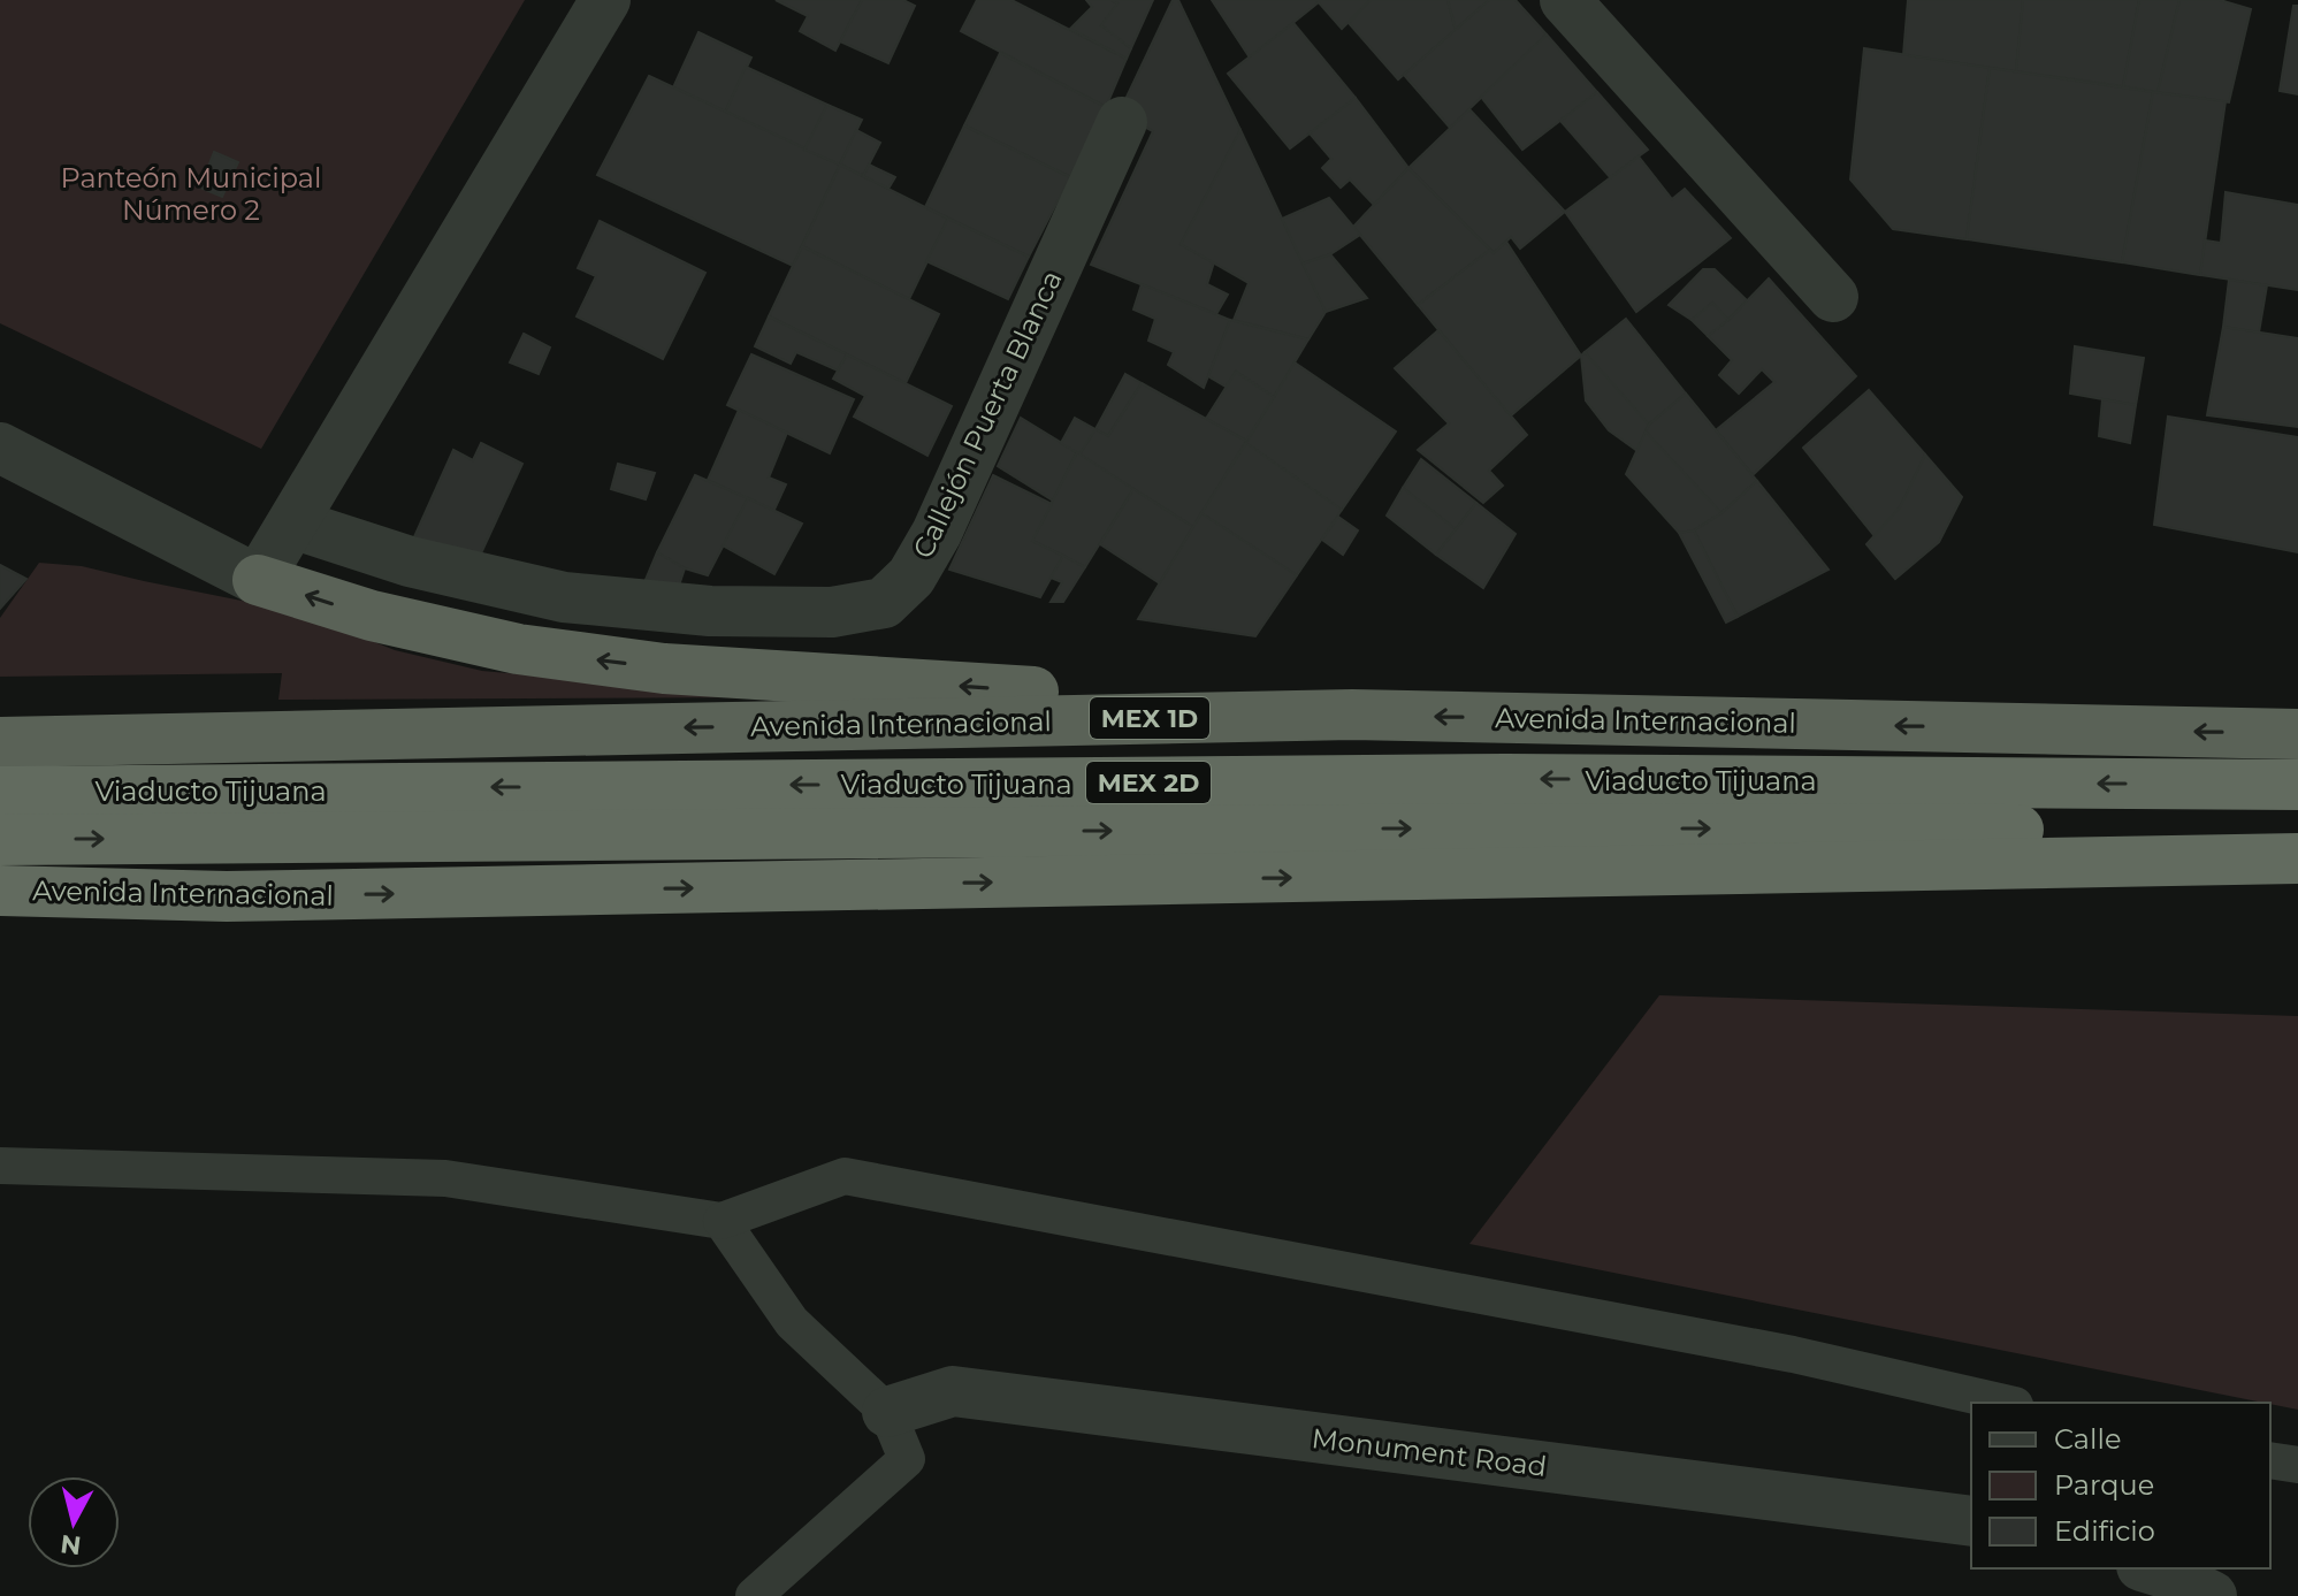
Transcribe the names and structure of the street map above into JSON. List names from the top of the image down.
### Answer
{
  "streets": {
    "highway": [
      "MEX 1D",
      "Avenida Internacional",
      "Viaducto Tijuana",
      "MEX 2D"
    ],
    "street": ["Callejón Puerta Blanca", "Monument Road"]
  },
  "parks": ["Panteón Municipal Número 2"],
  "legend": ["Calle", "Parque", "Edificio"],
  "north": "bottom"
}
